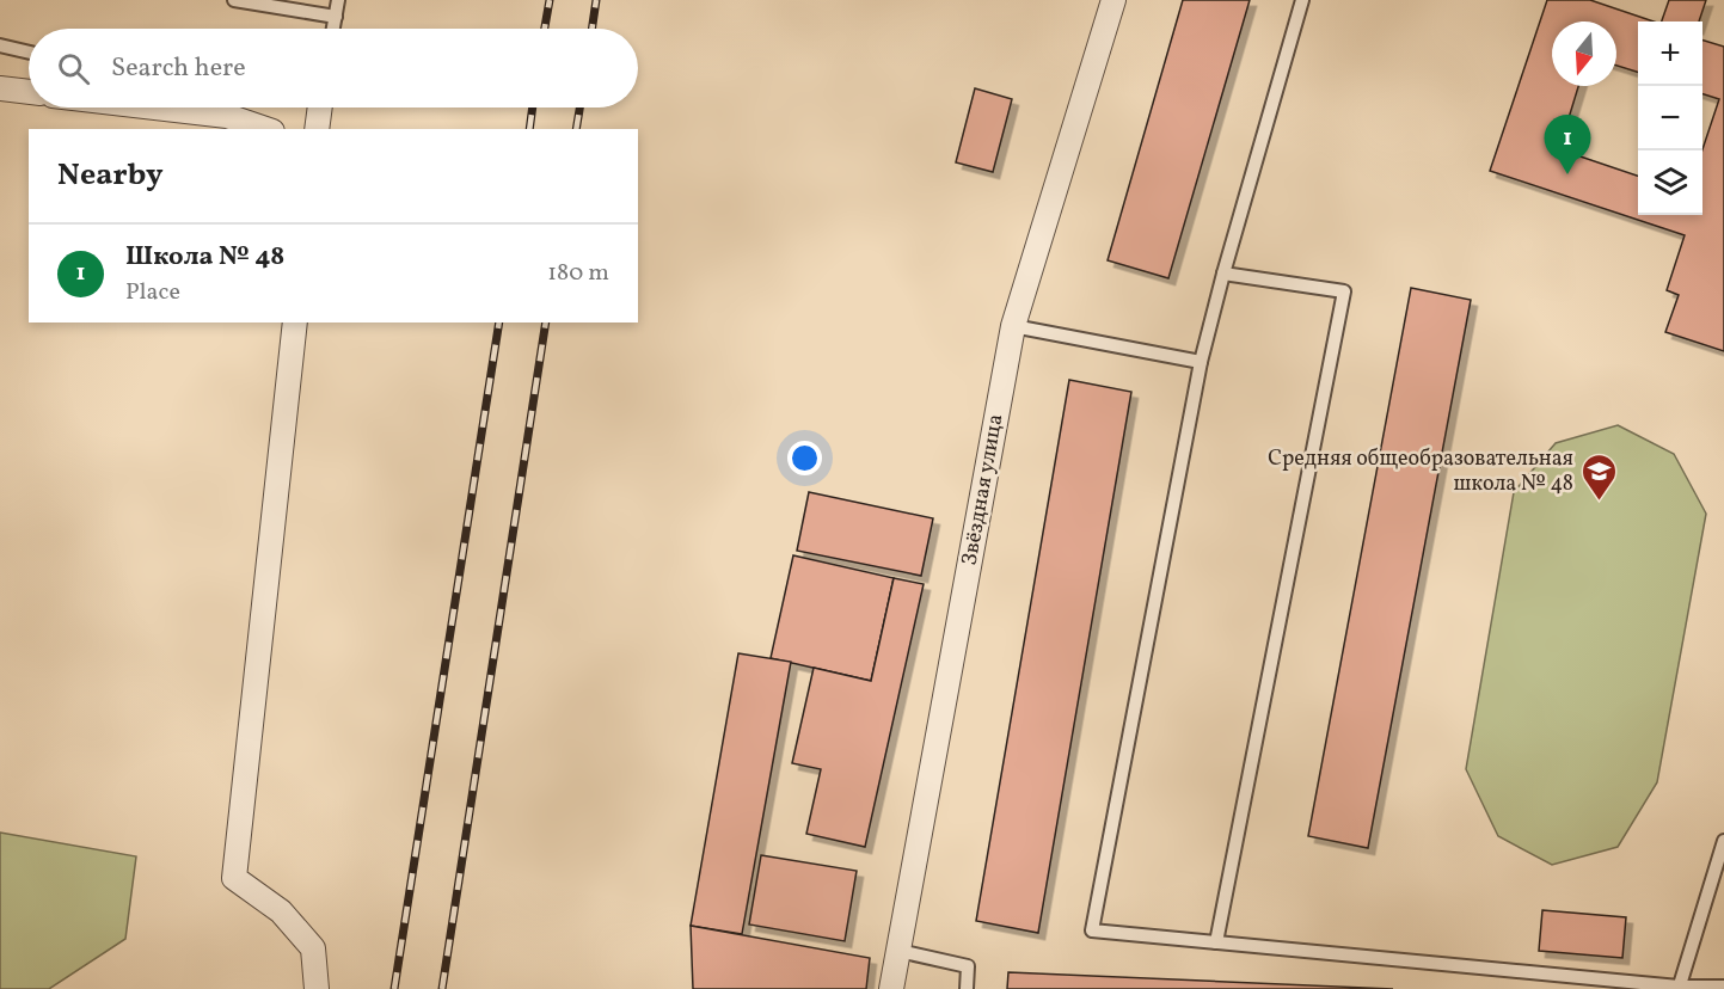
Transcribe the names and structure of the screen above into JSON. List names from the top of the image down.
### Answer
{
  "streets": {
    "street": ["Звёздная улица"]
  },
  "places": {
    "school or university": ["Средняя общеобразовательная школа № 48"]
  },
  "north": "bottom",
  "page": {
    "map_buttons": ["+", "−"],
    "search": "Search here",
    "pins": "1",
    "heading": "Nearby",
    "list": [
      {
        "mark": "1",
        "name": "Школа № 48",
        "note": "Place",
        "value": "180 m"
      }
    ]
  }
}
